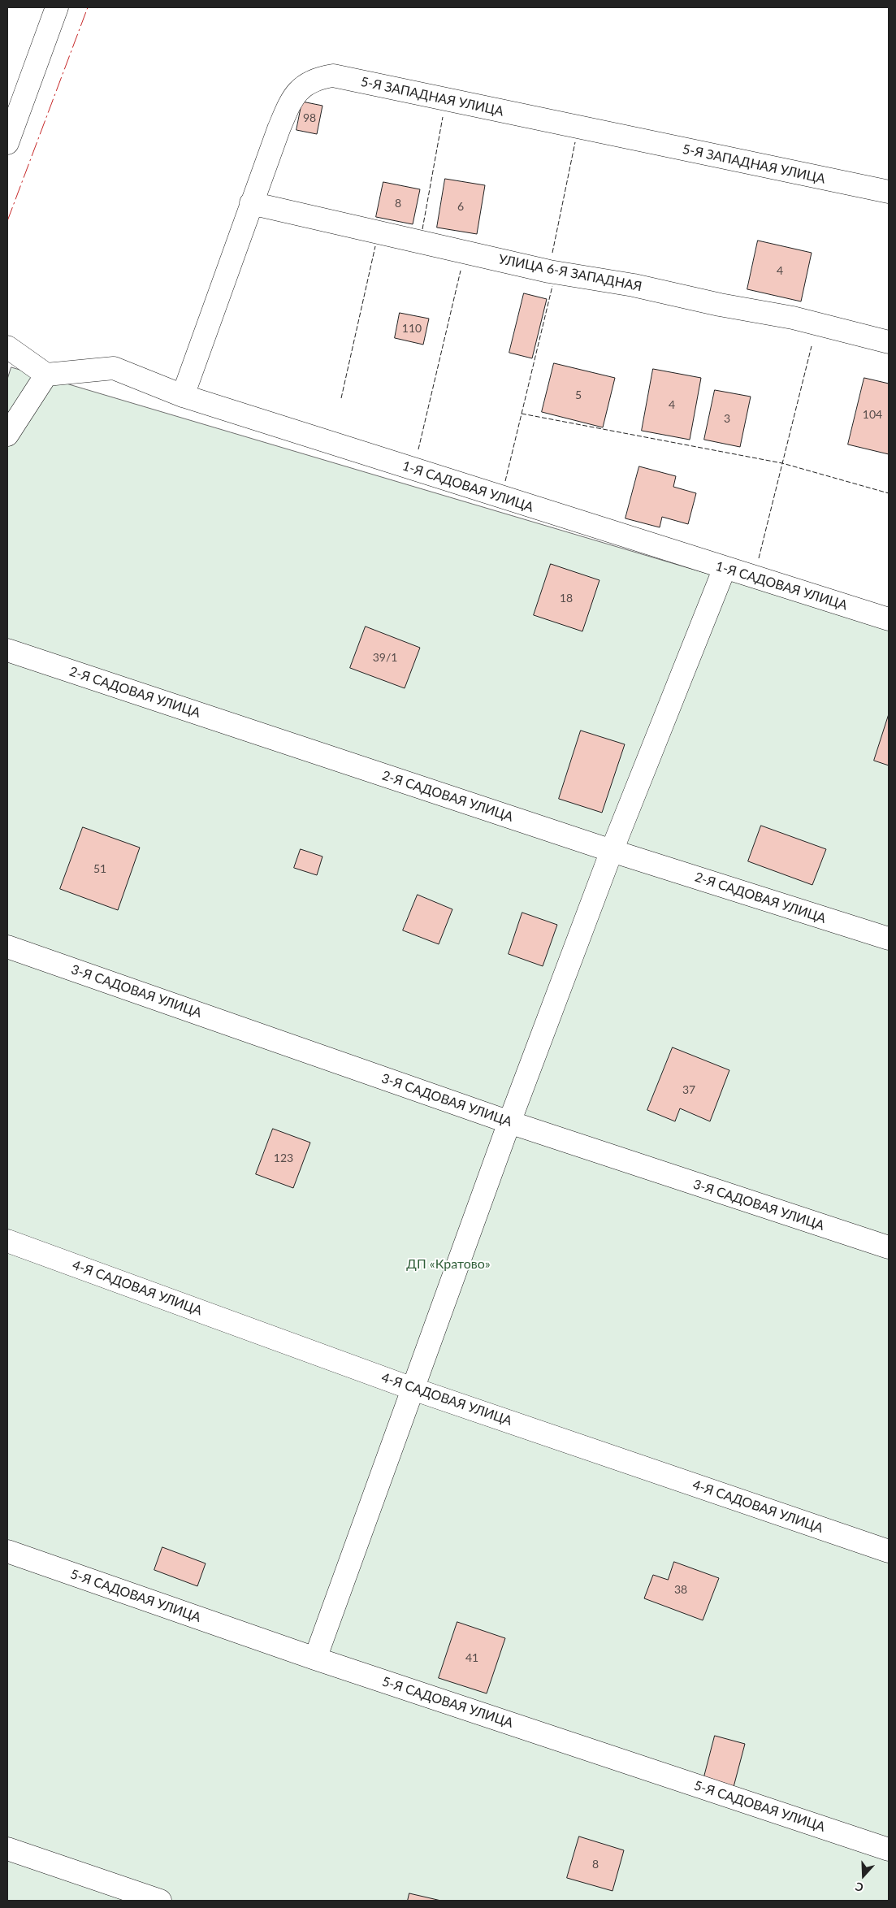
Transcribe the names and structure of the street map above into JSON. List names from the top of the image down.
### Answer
{
  "streets": {
    "street": [
      "5-Я ЗАПАДНАЯ УЛИЦА",
      "УЛИЦА 6-Я ЗАПАДНАЯ",
      "1-Я САДОВАЯ УЛИЦА",
      "2-Я САДОВАЯ УЛИЦА",
      "3-Я САДОВАЯ УЛИЦА",
      "4-Я САДОВАЯ УЛИЦА",
      "5-Я САДОВАЯ УЛИЦА"
    ]
  },
  "crossings": [
    ["5-Я ЗАПАДНАЯ УЛИЦА", "УЛИЦА 6-Я ЗАПАДНАЯ"],
    ["5-Я ЗАПАДНАЯ УЛИЦА", "1-Я САДОВАЯ УЛИЦА"]
  ],
  "parks": ["ДП «Кратово»"],
  "house_numbers": [
    "98",
    "8",
    "6",
    "4",
    "110",
    "5",
    "4",
    "104",
    "3",
    "18",
    "39/1",
    "51",
    "37",
    "123",
    "38",
    "41",
    "8"
  ],
  "north": "bottom"
}
